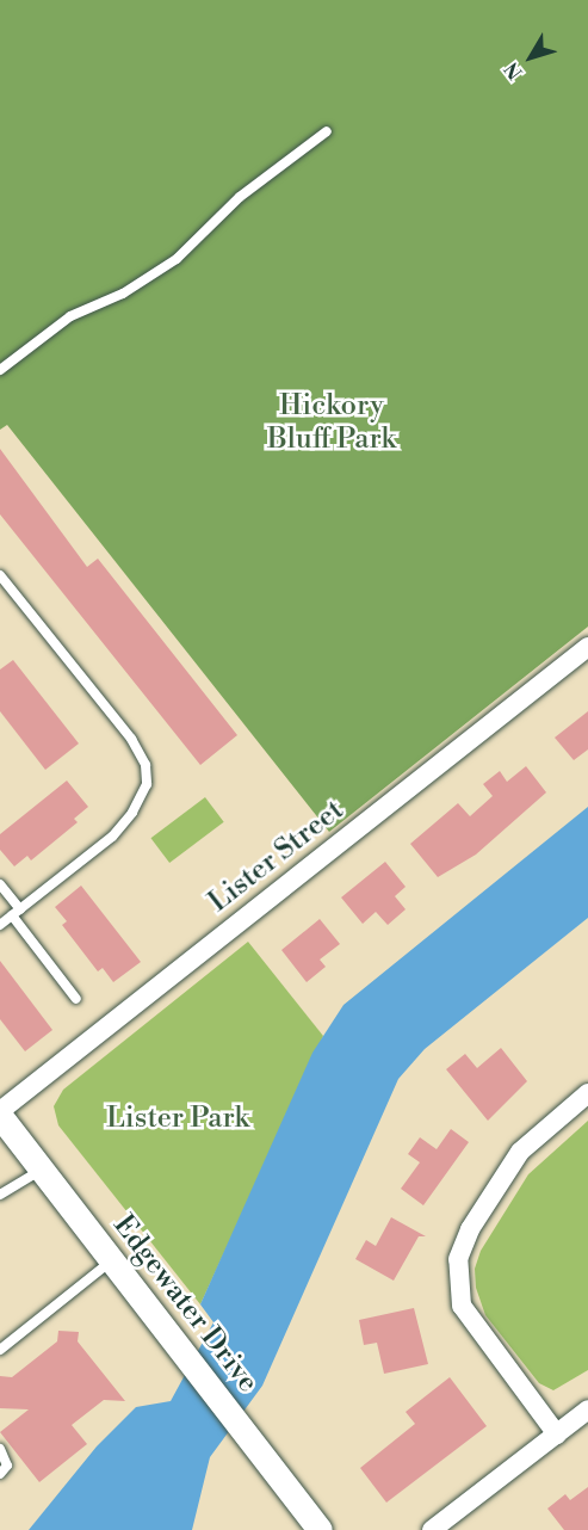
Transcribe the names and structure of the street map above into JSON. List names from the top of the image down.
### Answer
{
  "streets": {
    "street": ["Lister Street", "Edgewater Drive"]
  },
  "crossings": [
    ["Lister Street", "Edgewater Drive"]
  ],
  "parks": ["Hickory Bluff Park", "Lister Park"],
  "north": "bottom left"
}
